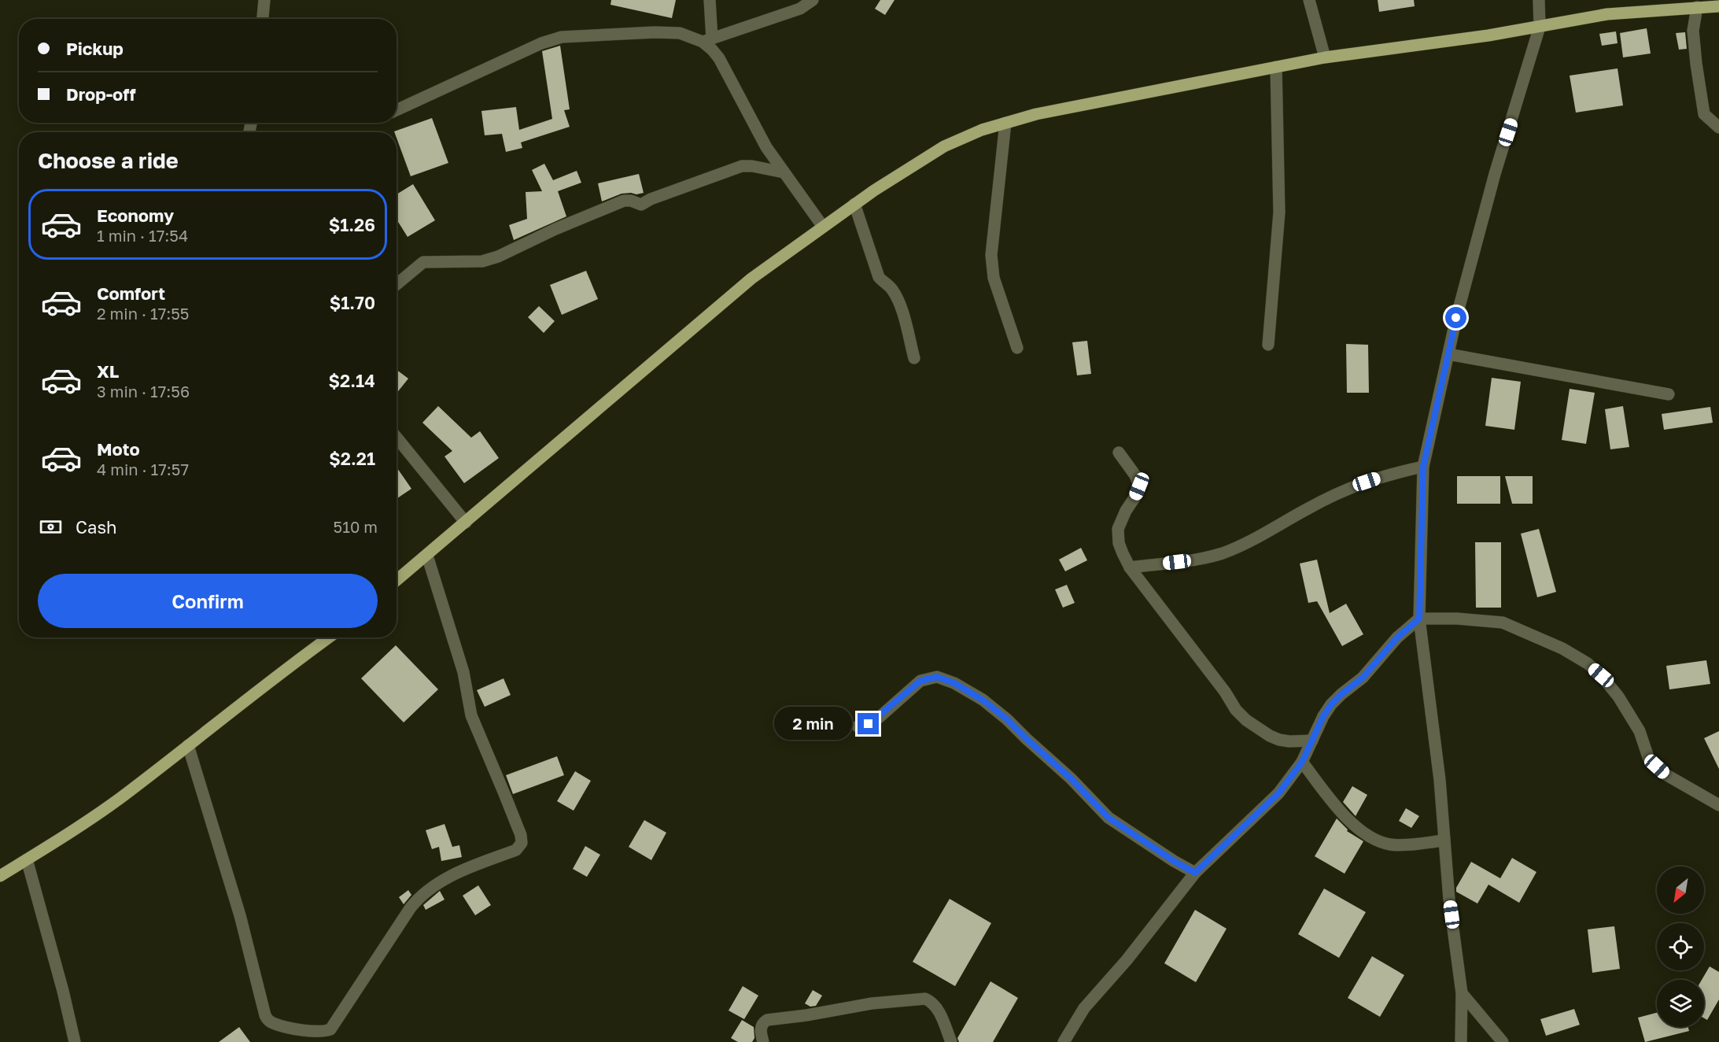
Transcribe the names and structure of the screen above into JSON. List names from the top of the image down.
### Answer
{
  "north": "bottom left",
  "page": {
    "banner": ["Pickup", "Drop-off"],
    "heading": "Choose a ride",
    "list": [
      {
        "name": "Economy",
        "note": "1 min · 17:54",
        "value": "$1.26"
      },
      {
        "name": "Comfort",
        "note": "2 min · 17:55",
        "value": "$1.70"
      },
      {
        "name": "XL",
        "note": "3 min · 17:56",
        "value": "$2.14"
      },
      {
        "name": "Moto",
        "note": "4 min · 17:57",
        "value": "$2.21"
      }
    ],
    "pay": ["Cash", "510 m"],
    "buttons": "Confirm",
    "bubble": "2 min"
  }
}
